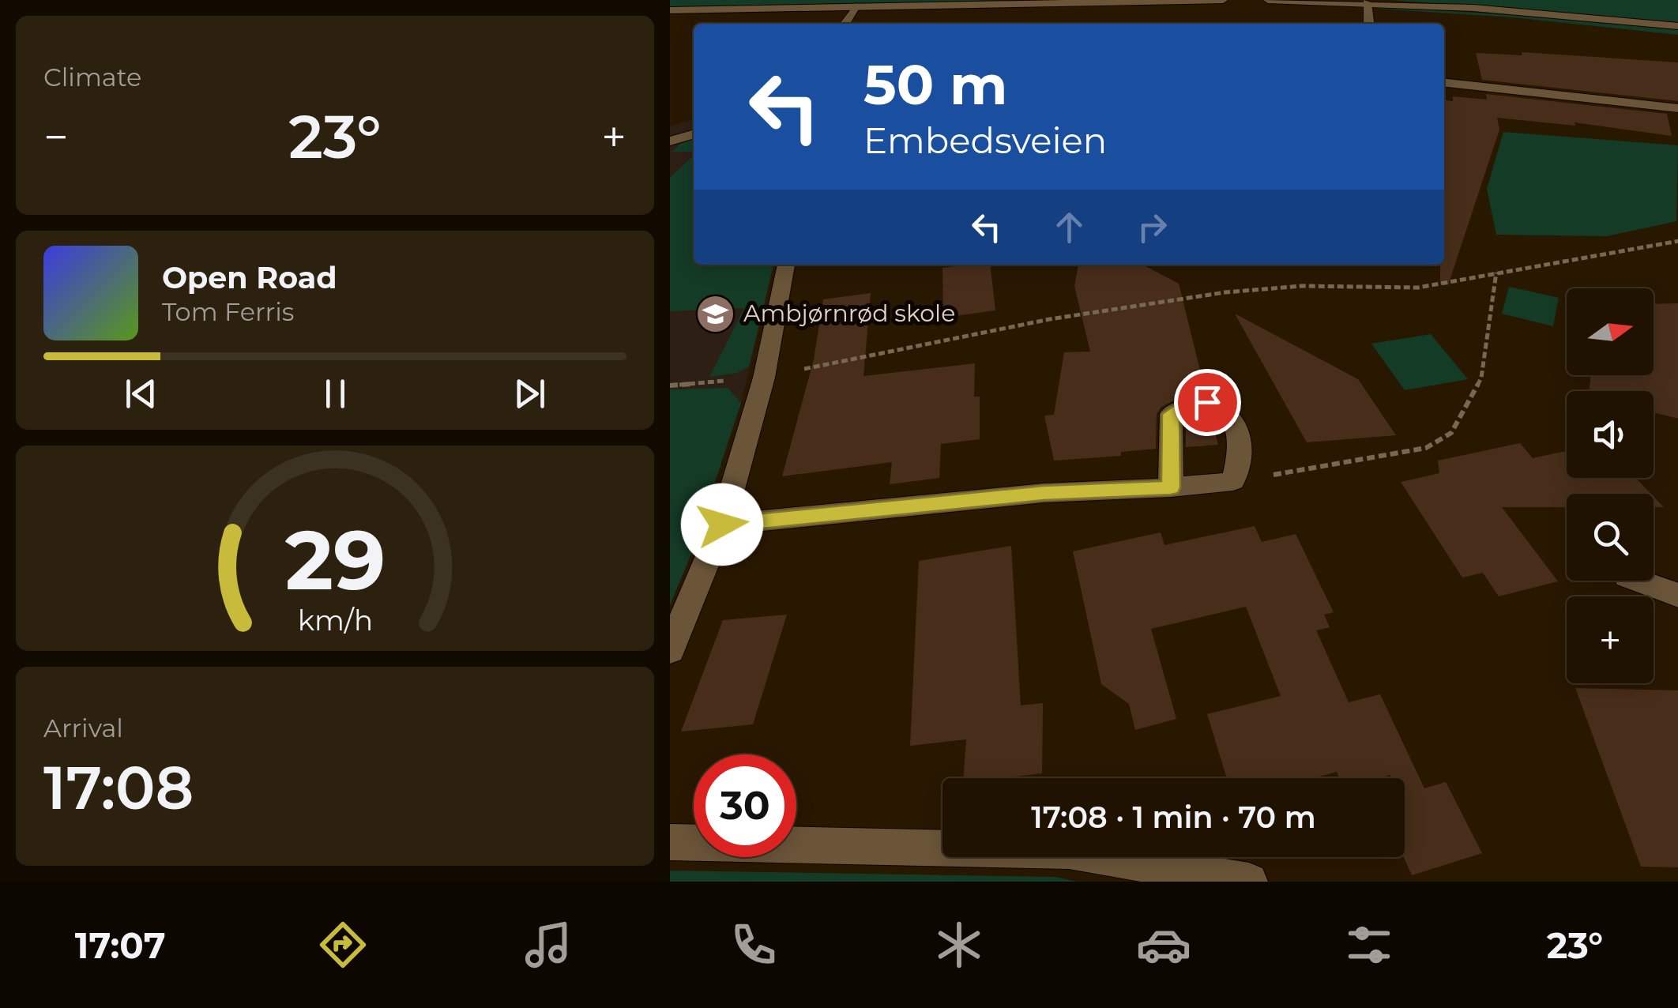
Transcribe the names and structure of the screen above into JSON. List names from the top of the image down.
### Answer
{
  "places": {
    "school or university": ["Ambjørnrød skole"]
  },
  "north": "right",
  "page": {
    "tile": [
      "Climate",
      ["Arrival", "17:08"]
    ],
    "turn": ["50 m", "Embedsveien"],
    "heat": ["−", "23°", "+"],
    "song": ["Open Road", "Tom Ferris"],
    "map_buttons": "+",
    "limit": "30",
    "trip": "17:08 · 1 min · 70 m",
    "tabs": ["17:07", "23°"],
    "gauge": ["29", "km/h"]
  }
}
